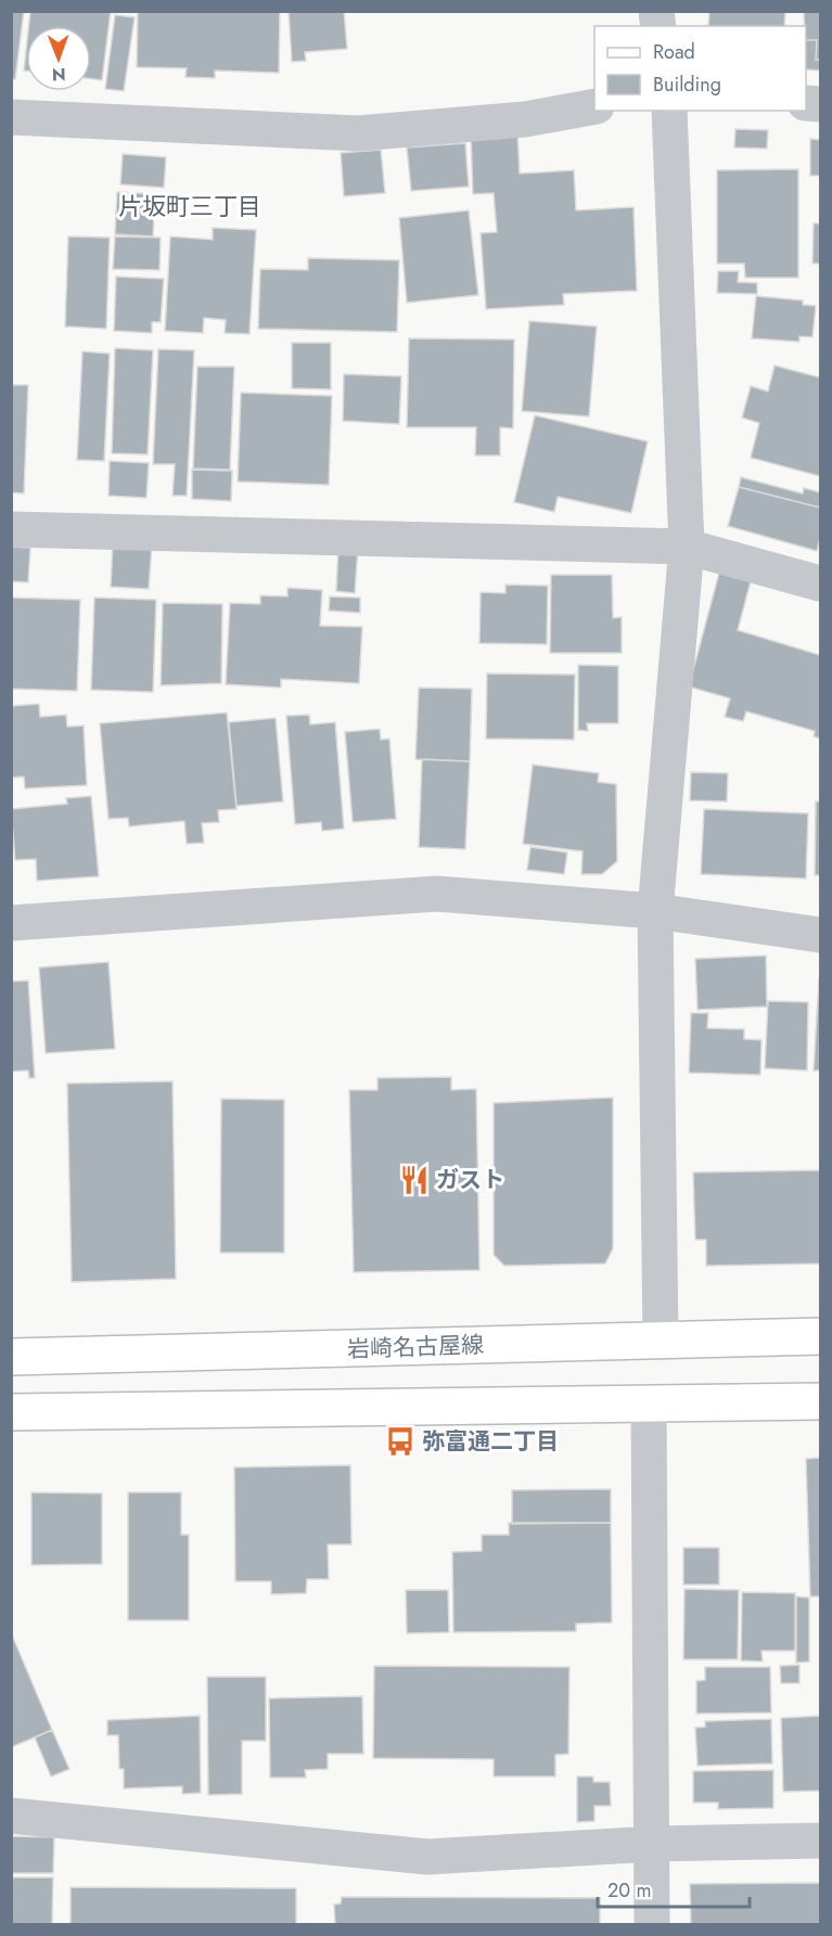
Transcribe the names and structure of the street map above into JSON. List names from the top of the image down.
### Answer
{
  "streets": {
    "main road": ["岩崎名古屋線"]
  },
  "districts": ["片坂町三丁目"],
  "places": {
    "restaurant": ["ガスト"],
    "bus stop": ["弥富通二丁目"]
  },
  "legend": ["Road", "Building"],
  "scale_bar": "20 m",
  "north": "bottom"
}
